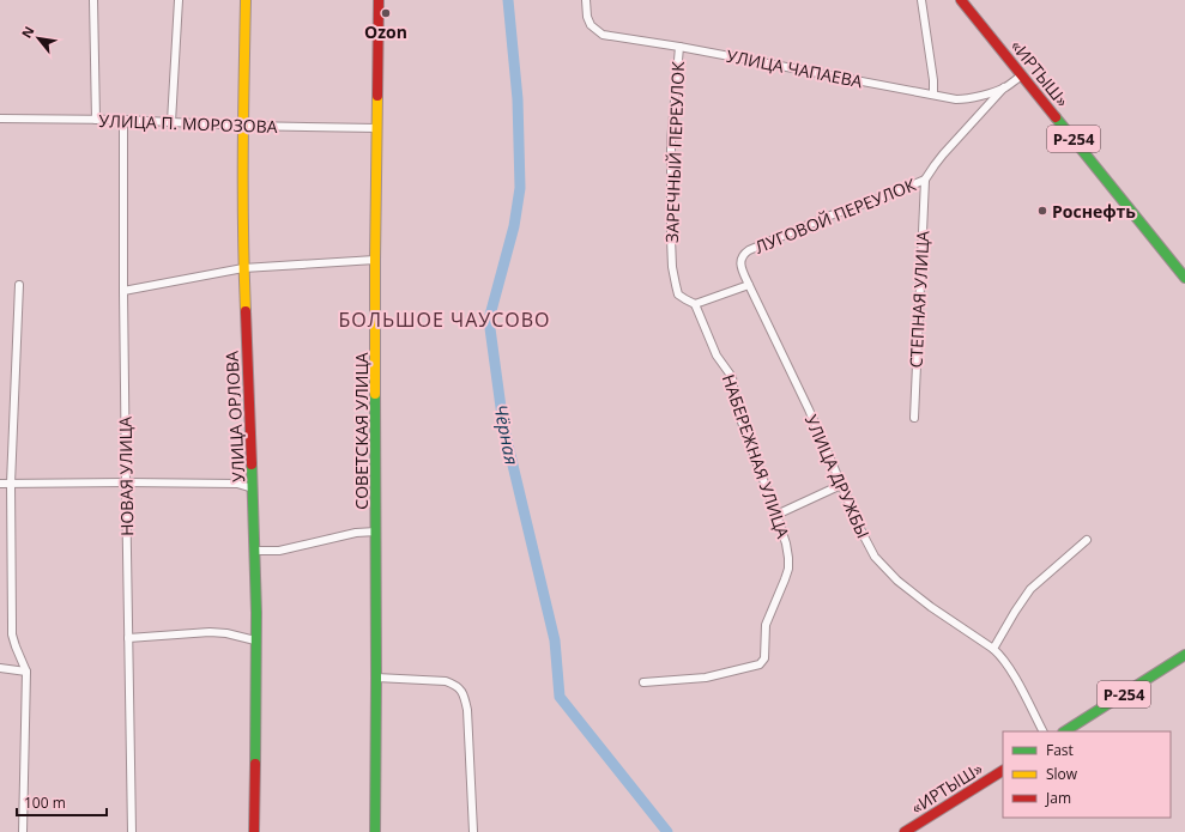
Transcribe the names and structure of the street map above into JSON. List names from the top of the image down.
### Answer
{
  "streets": {
    "main road": [
      "«ИРТЫШ»",
      "Р-254",
      "УЛИЦА ОРЛОВА",
      "СОВЕТСКАЯ УЛИЦА"
    ],
    "street": [
      "УЛИЦА ЧАПАЕВА",
      "УЛИЦА П. МОРОЗОВА",
      "ЗАРЕЧНЫЙ ПЕРЕУЛОК",
      "ЛУГОВОЙ ПЕРЕУЛОК",
      "СТЕПНАЯ УЛИЦА",
      "НАБЕРЕЖНАЯ УЛИЦА",
      "НОВАЯ УЛИЦА",
      "УЛИЦА ДРУЖБЫ"
    ]
  },
  "crossings": [
    ["УЛИЦА ЧАПАЕВА", "«ИРТЫШ»"],
    ["УЛИЦА ЧАПАЕВА", "ЗАРЕЧНЫЙ ПЕРЕУЛОК"],
    ["УЛИЦА ЧАПАЕВА", "ЛУГОВОЙ ПЕРЕУЛОК"],
    ["УЛИЦА П. МОРОЗОВА", "УЛИЦА ОРЛОВА"],
    ["УЛИЦА П. МОРОЗОВА", "СОВЕТСКАЯ УЛИЦА"],
    ["УЛИЦА П. МОРОЗОВА", "НОВАЯ УЛИЦА"],
    ["ЗАРЕЧНЫЙ ПЕРЕУЛОК", "НАБЕРЕЖНАЯ УЛИЦА"],
    ["ЛУГОВОЙ ПЕРЕУЛОК", "СТЕПНАЯ УЛИЦА"],
    ["ЛУГОВОЙ ПЕРЕУЛОК", "УЛИЦА ДРУЖБЫ"]
  ],
  "districts": ["БОЛЬШОЕ ЧАУСОВО"],
  "water": ["Чёрная"],
  "places": ["Ozon", "Роснефть"],
  "legend": ["Fast", "Slow", "Jam"],
  "scale_bar": "100 m",
  "north": "top left"
}
